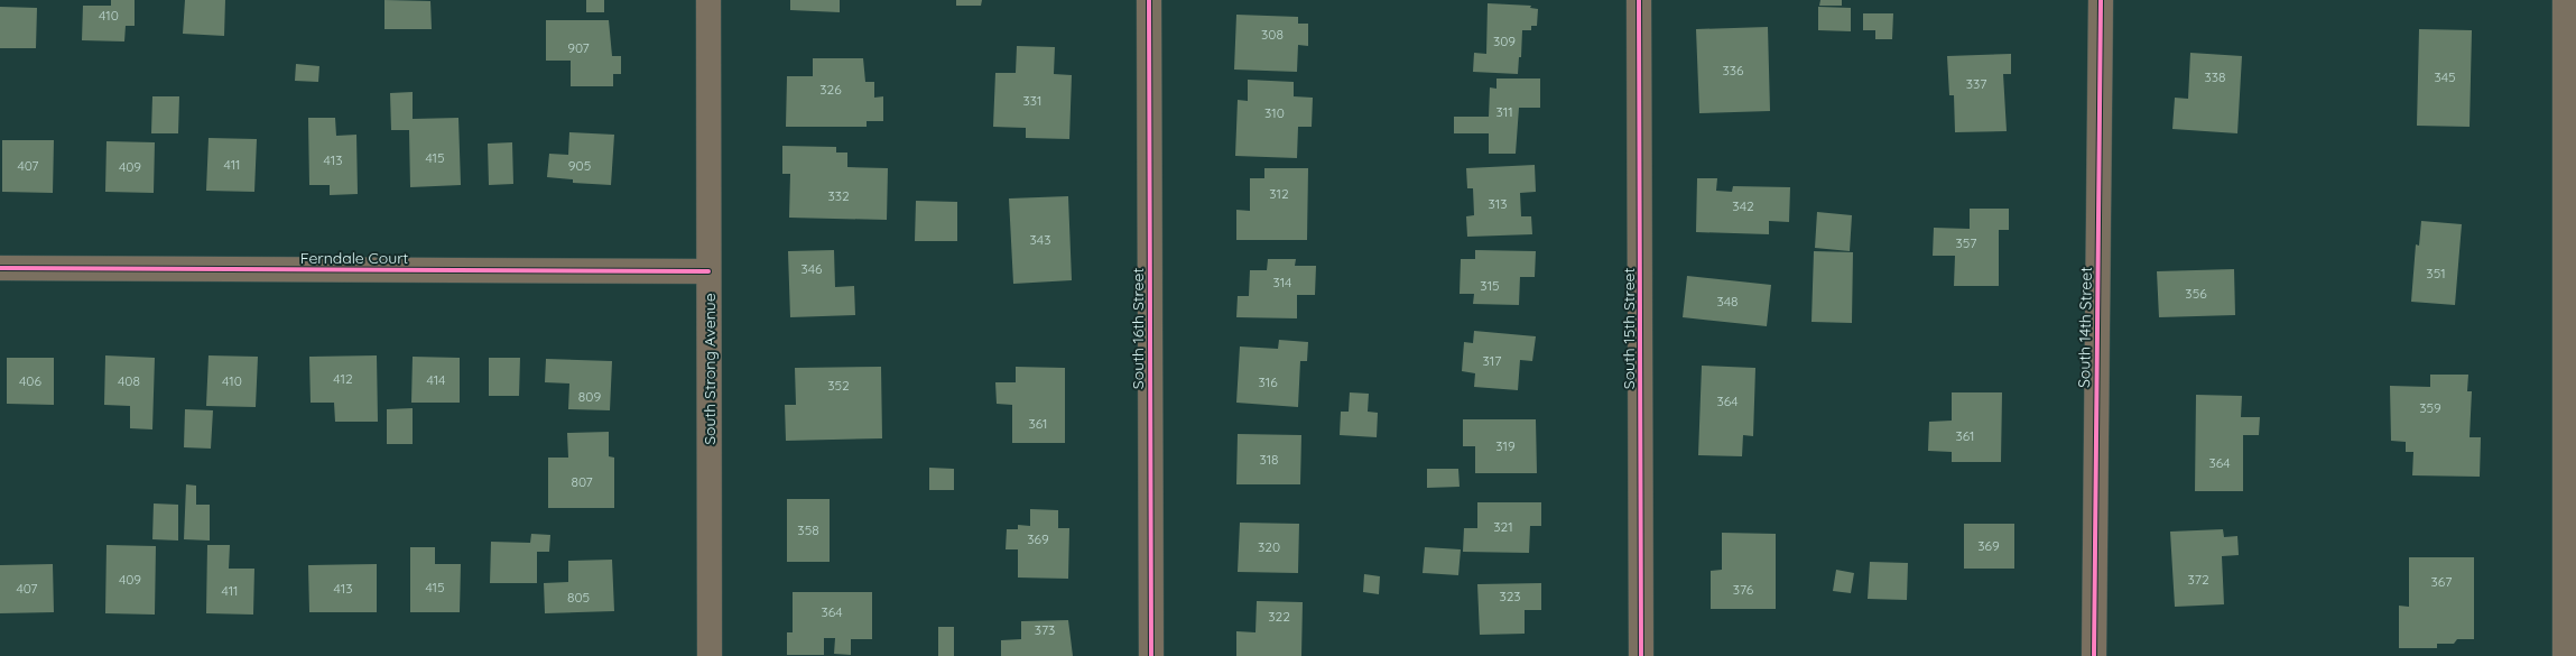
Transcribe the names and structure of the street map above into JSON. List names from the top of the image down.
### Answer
{
  "streets": {
    "street": [
      "Ferndale Court",
      "South 14th Street",
      "South 16th Street",
      "South 15th Street",
      "South Strong Avenue"
    ]
  },
  "crossings": [
    ["Ferndale Court", "South Strong Avenue"]
  ],
  "house_numbers": [
    "410",
    "308",
    "309",
    "907",
    "336",
    "338",
    "345",
    "337",
    "326",
    "331",
    "311",
    "310",
    "415",
    "413",
    "411",
    "407",
    "905",
    "409",
    "312",
    "332",
    "313",
    "342",
    "343",
    "357",
    "346",
    "351",
    "314",
    "315",
    "356",
    "348",
    "317",
    "412",
    "414",
    "406",
    "408",
    "410",
    "316",
    "352",
    "809",
    "364",
    "359",
    "361",
    "361",
    "319",
    "318",
    "364",
    "807",
    "321",
    "358",
    "369",
    "369",
    "320",
    "409",
    "372",
    "367",
    "415",
    "407",
    "413",
    "376",
    "411",
    "323",
    "805",
    "364",
    "322",
    "373"
  ]
}
